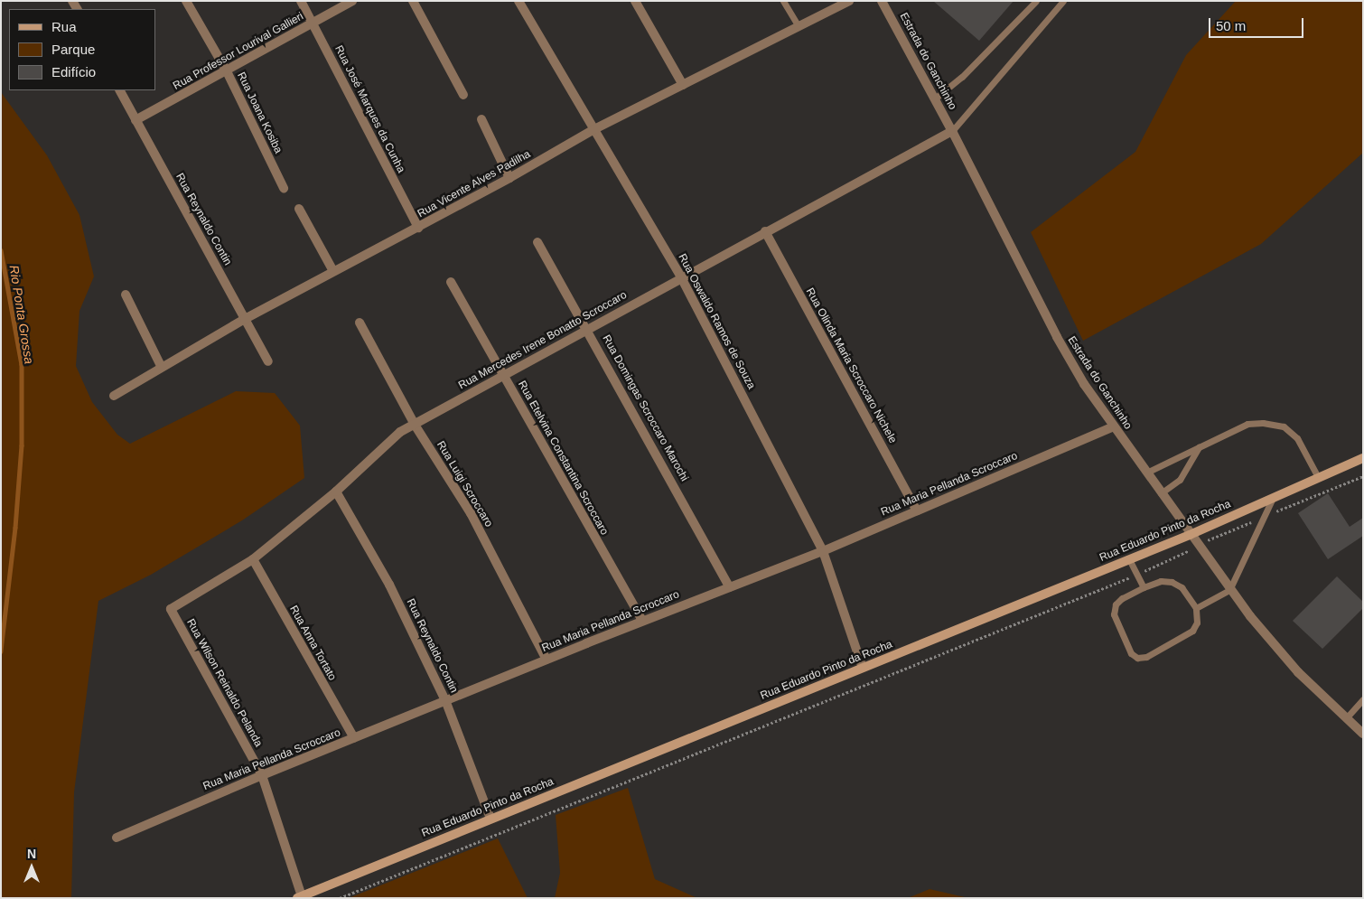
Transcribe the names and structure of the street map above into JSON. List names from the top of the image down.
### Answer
{
  "streets": {
    "main road": ["Rua Eduardo Pinto da Rocha"],
    "street": [
      "Rua Professor Lourival Gallieri",
      "Estrada do Ganchinho",
      "Rua José Marques da Cunha",
      "Rua Joana Kosiba",
      "Rua Vicente Alves Padilha",
      "Rua Reynaldo Contin",
      "Rua Oswaldo Ramos de Souza",
      "Rua Mercedes Irene Bonatto Scroccaro",
      "Rua Olinda Maria Scroccaro Nichele",
      "Rua Domingas Scroccaro Marochi",
      "Rua Etelvina Constantina Scroccaro",
      "Rua Luigi Scroccaro",
      "Rua Maria Pellanda Scroccaro",
      "Rua Anna Tortato",
      "Rua Wilson Reinaldo Pelanda"
    ]
  },
  "crossings": [
    ["Rua Professor Lourival Gallieri", "Rua José Marques da Cunha"],
    ["Rua Professor Lourival Gallieri", "Rua Joana Kosiba"],
    ["Rua Professor Lourival Gallieri", "Rua Reynaldo Contin"],
    ["Estrada do Ganchinho", "Rua Mercedes Irene Bonatto Scroccaro"],
    ["Estrada do Ganchinho", "Rua Maria Pellanda Scroccaro"],
    ["Estrada do Ganchinho", "Rua Eduardo Pinto da Rocha"],
    ["Rua José Marques da Cunha", "Rua Vicente Alves Padilha"],
    ["Rua Vicente Alves Padilha", "Rua Reynaldo Contin"],
    ["Rua Vicente Alves Padilha", "Rua Oswaldo Ramos de Souza"],
    ["Rua Reynaldo Contin", "Rua Mercedes Irene Bonatto Scroccaro"],
    ["Rua Reynaldo Contin", "Rua Maria Pellanda Scroccaro"],
    ["Rua Reynaldo Contin", "Rua Eduardo Pinto da Rocha"],
    ["Rua Oswaldo Ramos de Souza", "Rua Mercedes Irene Bonatto Scroccaro"],
    ["Rua Oswaldo Ramos de Souza", "Rua Maria Pellanda Scroccaro"],
    ["Rua Oswaldo Ramos de Souza", "Rua Eduardo Pinto da Rocha"],
    ["Rua Mercedes Irene Bonatto Scroccaro", "Rua Olinda Maria Scroccaro Nichele"],
    ["Rua Mercedes Irene Bonatto Scroccaro", "Rua Domingas Scroccaro Marochi"],
    ["Rua Mercedes Irene Bonatto Scroccaro", "Rua Etelvina Constantina Scroccaro"],
    ["Rua Mercedes Irene Bonatto Scroccaro", "Rua Luigi Scroccaro"],
    ["Rua Mercedes Irene Bonatto Scroccaro", "Rua Anna Tortato"],
    ["Rua Mercedes Irene Bonatto Scroccaro", "Rua Wilson Reinaldo Pelanda"],
    ["Rua Olinda Maria Scroccaro Nichele", "Rua Maria Pellanda Scroccaro"],
    ["Rua Domingas Scroccaro Marochi", "Rua Maria Pellanda Scroccaro"],
    ["Rua Etelvina Constantina Scroccaro", "Rua Maria Pellanda Scroccaro"],
    ["Rua Luigi Scroccaro", "Rua Maria Pellanda Scroccaro"],
    ["Rua Maria Pellanda Scroccaro", "Rua Anna Tortato"],
    ["Rua Maria Pellanda Scroccaro", "Rua Wilson Reinaldo Pelanda"],
    ["Rua Eduardo Pinto da Rocha", "Rua Wilson Reinaldo Pelanda"]
  ],
  "water": ["Rio Ponta Grossa"],
  "legend": ["Rua", "Parque", "Edifício"],
  "scale_bar": "50 m",
  "north": "top"
}
